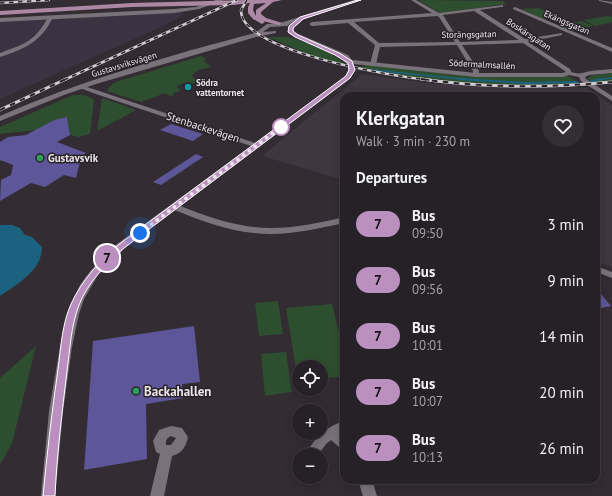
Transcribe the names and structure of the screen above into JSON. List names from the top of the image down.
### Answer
{
  "streets": {
    "street": [
      "Ekängsgatan",
      "Storängsgatan",
      "Boskärsgatan",
      "Gustavsviksvägen",
      "Södermalmsallén",
      "Stenbackevägen"
    ]
  },
  "crossings": [
    ["Storängsgatan", "Boskärsgatan"],
    ["Boskärsgatan", "Södermalmsallén"],
    ["Gustavsviksvägen", "Södermalmsallén"],
    ["Gustavsviksvägen", "Stenbackevägen"]
  ],
  "places": ["Södra vattentornet", "Gustavsvik", "Backahallen"],
  "lines": ["bus line 7"],
  "page": {
    "on_map": "7",
    "heading": [
      ["Klerkgatan", "Walk · 3 min · 230 m"],
      "Departures"
    ],
    "list": [
      {
        "mark": "7",
        "name": "Bus",
        "note": "09:50",
        "value": "3 min"
      },
      {
        "mark": "7",
        "name": "Bus",
        "note": "09:56",
        "value": "9 min"
      },
      {
        "mark": "7",
        "name": "Bus",
        "note": "10:01",
        "value": "14 min"
      },
      {
        "mark": "7",
        "name": "Bus",
        "note": "10:07",
        "value": "20 min"
      },
      {
        "mark": "7",
        "name": "Bus",
        "note": "10:13",
        "value": "26 min"
      }
    ],
    "map_buttons": ["+", "−"]
  }
}
